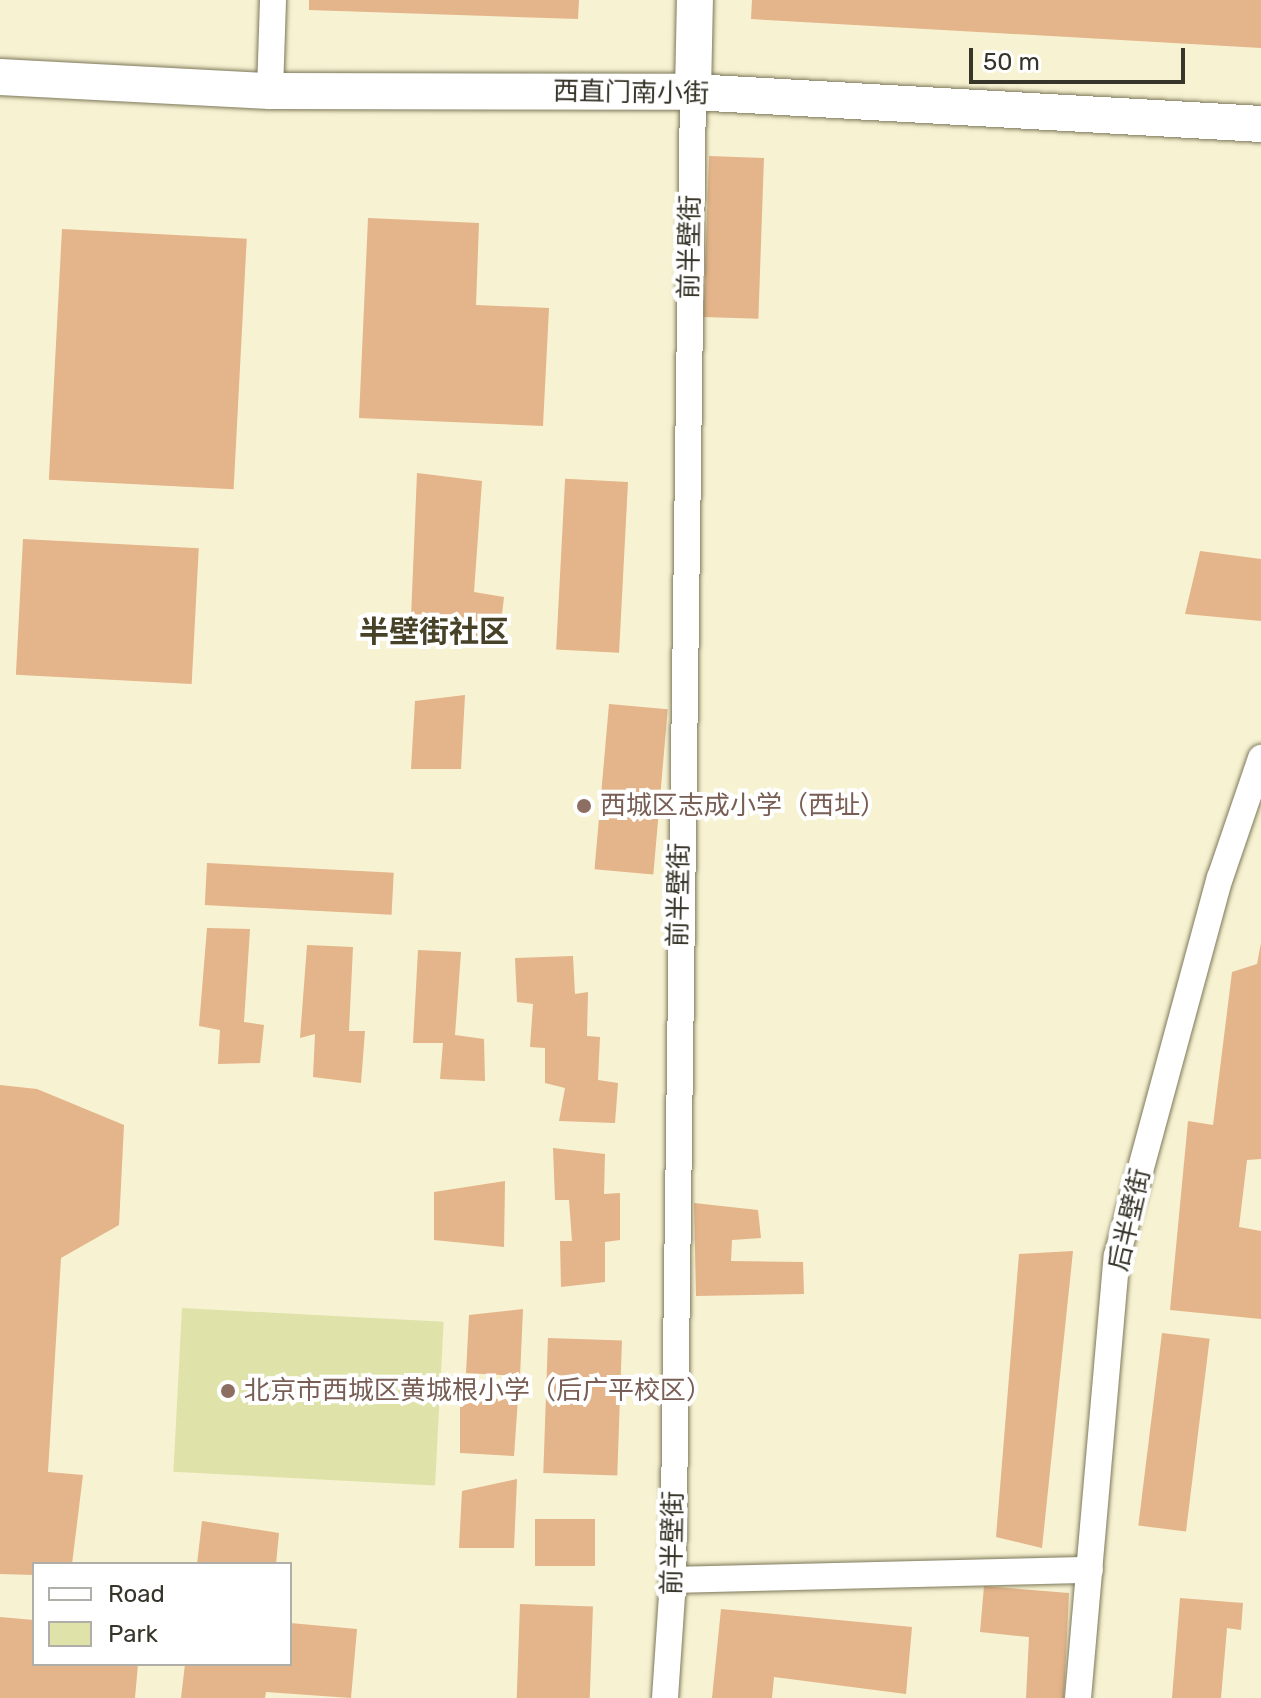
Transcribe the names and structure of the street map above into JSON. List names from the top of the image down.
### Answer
{
  "streets": {
    "street": ["西直门南小街", "前半壁街", "后半壁街"]
  },
  "crossings": [
    ["西直门南小街", "前半壁街"]
  ],
  "districts": ["半壁街社区"],
  "places": ["西城区志成小学（西址）", "北京市西城区黄城根小学（后广平校区）"],
  "legend": ["Road", "Park"],
  "scale_bar": "50 m"
}
